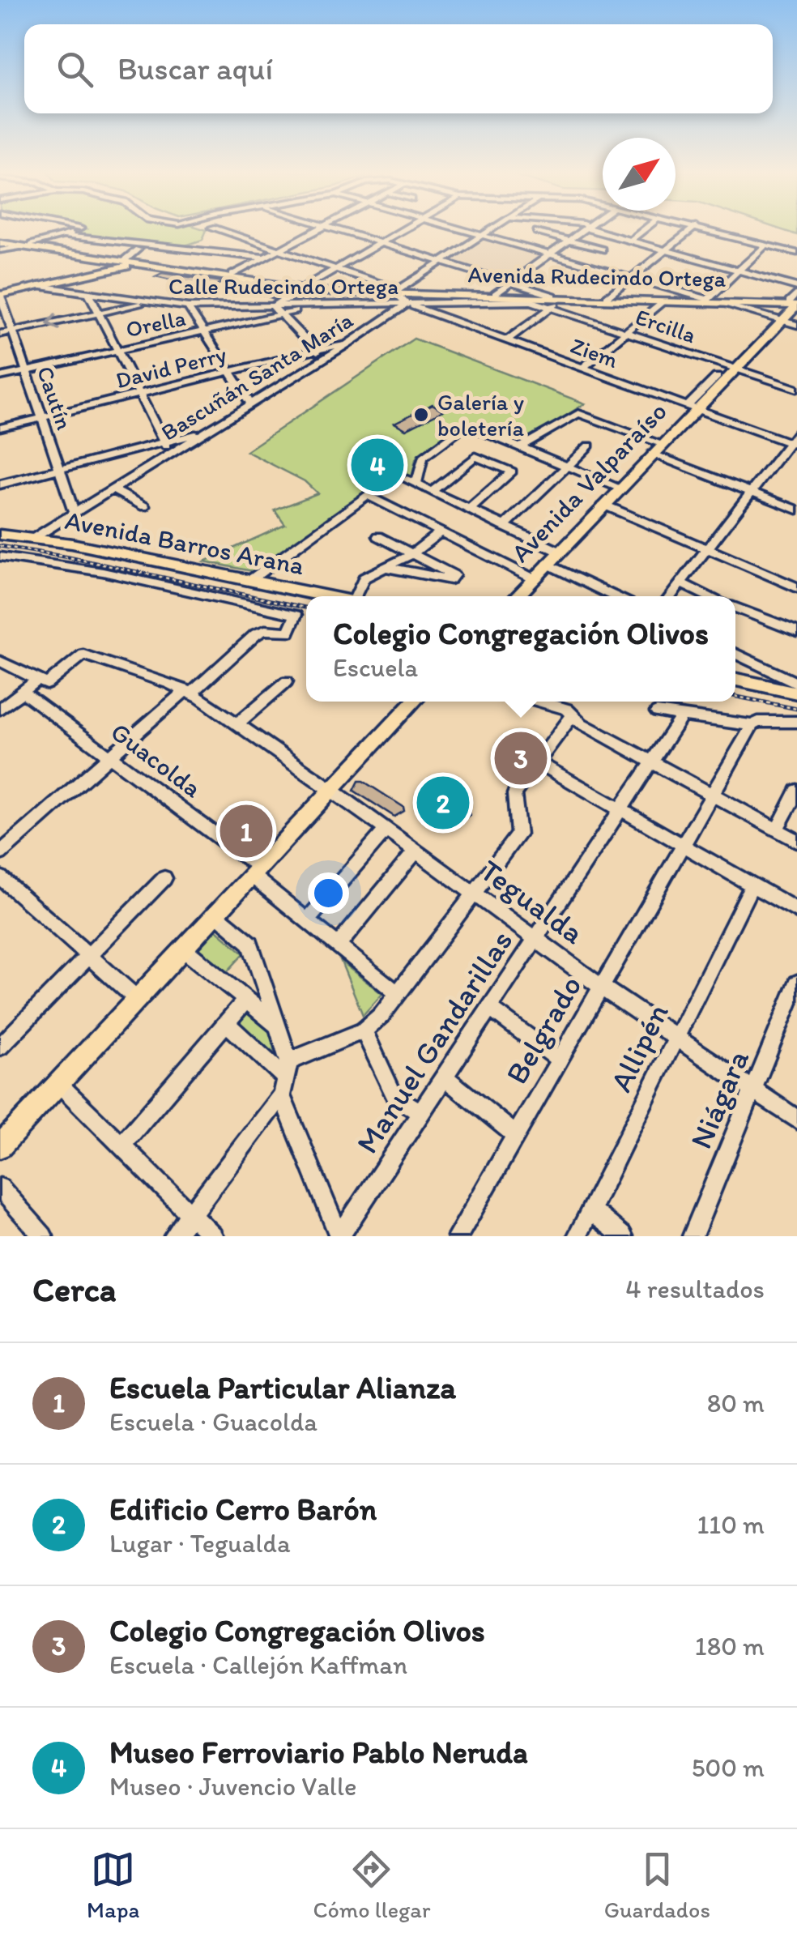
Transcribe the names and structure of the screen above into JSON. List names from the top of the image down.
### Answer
{
  "streets": {
    "main road": ["Avenida Rudecindo Ortega", "Avenida Valparaíso", "Avenida Barros Arana"],
    "street": [
      "Calle Rudecindo Ortega",
      "Orella",
      "Ercilla",
      "Ziem",
      "David Perry",
      "Bascuñán Santa María",
      "Cautín",
      "Guacolda",
      "Tegualda",
      "Belgrado",
      "Manuel Gandarillas",
      "Allipén",
      "Niágara"
    ]
  },
  "crossings": [
    ["Avenida Rudecindo Ortega", "Ercilla"],
    ["Avenida Rudecindo Ortega", "Ziem"],
    ["Avenida Rudecindo Ortega", "Bascuñán Santa María"],
    ["Avenida Rudecindo Ortega", "Avenida Valparaíso"],
    ["Calle Rudecindo Ortega", "Orella"],
    ["Orella", "Cautín"],
    ["Ercilla", "Bascuñán Santa María"],
    ["Ercilla", "Avenida Valparaíso"],
    ["Ziem", "Bascuñán Santa María"],
    ["Ziem", "Avenida Valparaíso"],
    ["David Perry", "Bascuñán Santa María"],
    ["David Perry", "Cautín"],
    ["Bascuñán Santa María", "Cautín"],
    ["Bascuñán Santa María", "Avenida Barros Arana"],
    ["Tegualda", "Belgrado"],
    ["Tegualda", "Manuel Gandarillas"],
    ["Tegualda", "Allipén"],
    ["Tegualda", "Niágara"]
  ],
  "places": ["Galería y boletería"],
  "north": "top right",
  "page": {
    "search": "Buscar aquí",
    "pins": [
      "4",
      "3",
      "2",
      "1"
    ],
    "popup": ["Colegio Congregación Olivos", "Escuela"],
    "heading": ["Cerca", "4 resultados"],
    "list": [
      {
        "mark": "1",
        "name": "Escuela Particular Alianza",
        "note": "Escuela · Guacolda",
        "value": "80 m"
      },
      {
        "mark": "2",
        "name": "Edificio Cerro Barón",
        "note": "Lugar · Tegualda",
        "value": "110 m"
      },
      {
        "mark": "3",
        "name": "Colegio Congregación Olivos",
        "note": "Escuela · Callejón Kaffman",
        "value": "180 m"
      },
      {
        "mark": "4",
        "name": "Museo Ferroviario Pablo Neruda",
        "note": "Museo · Juvencio Valle",
        "value": "500 m"
      }
    ],
    "nav": ["Mapa", "Cómo llegar", "Guardados"]
  }
}
